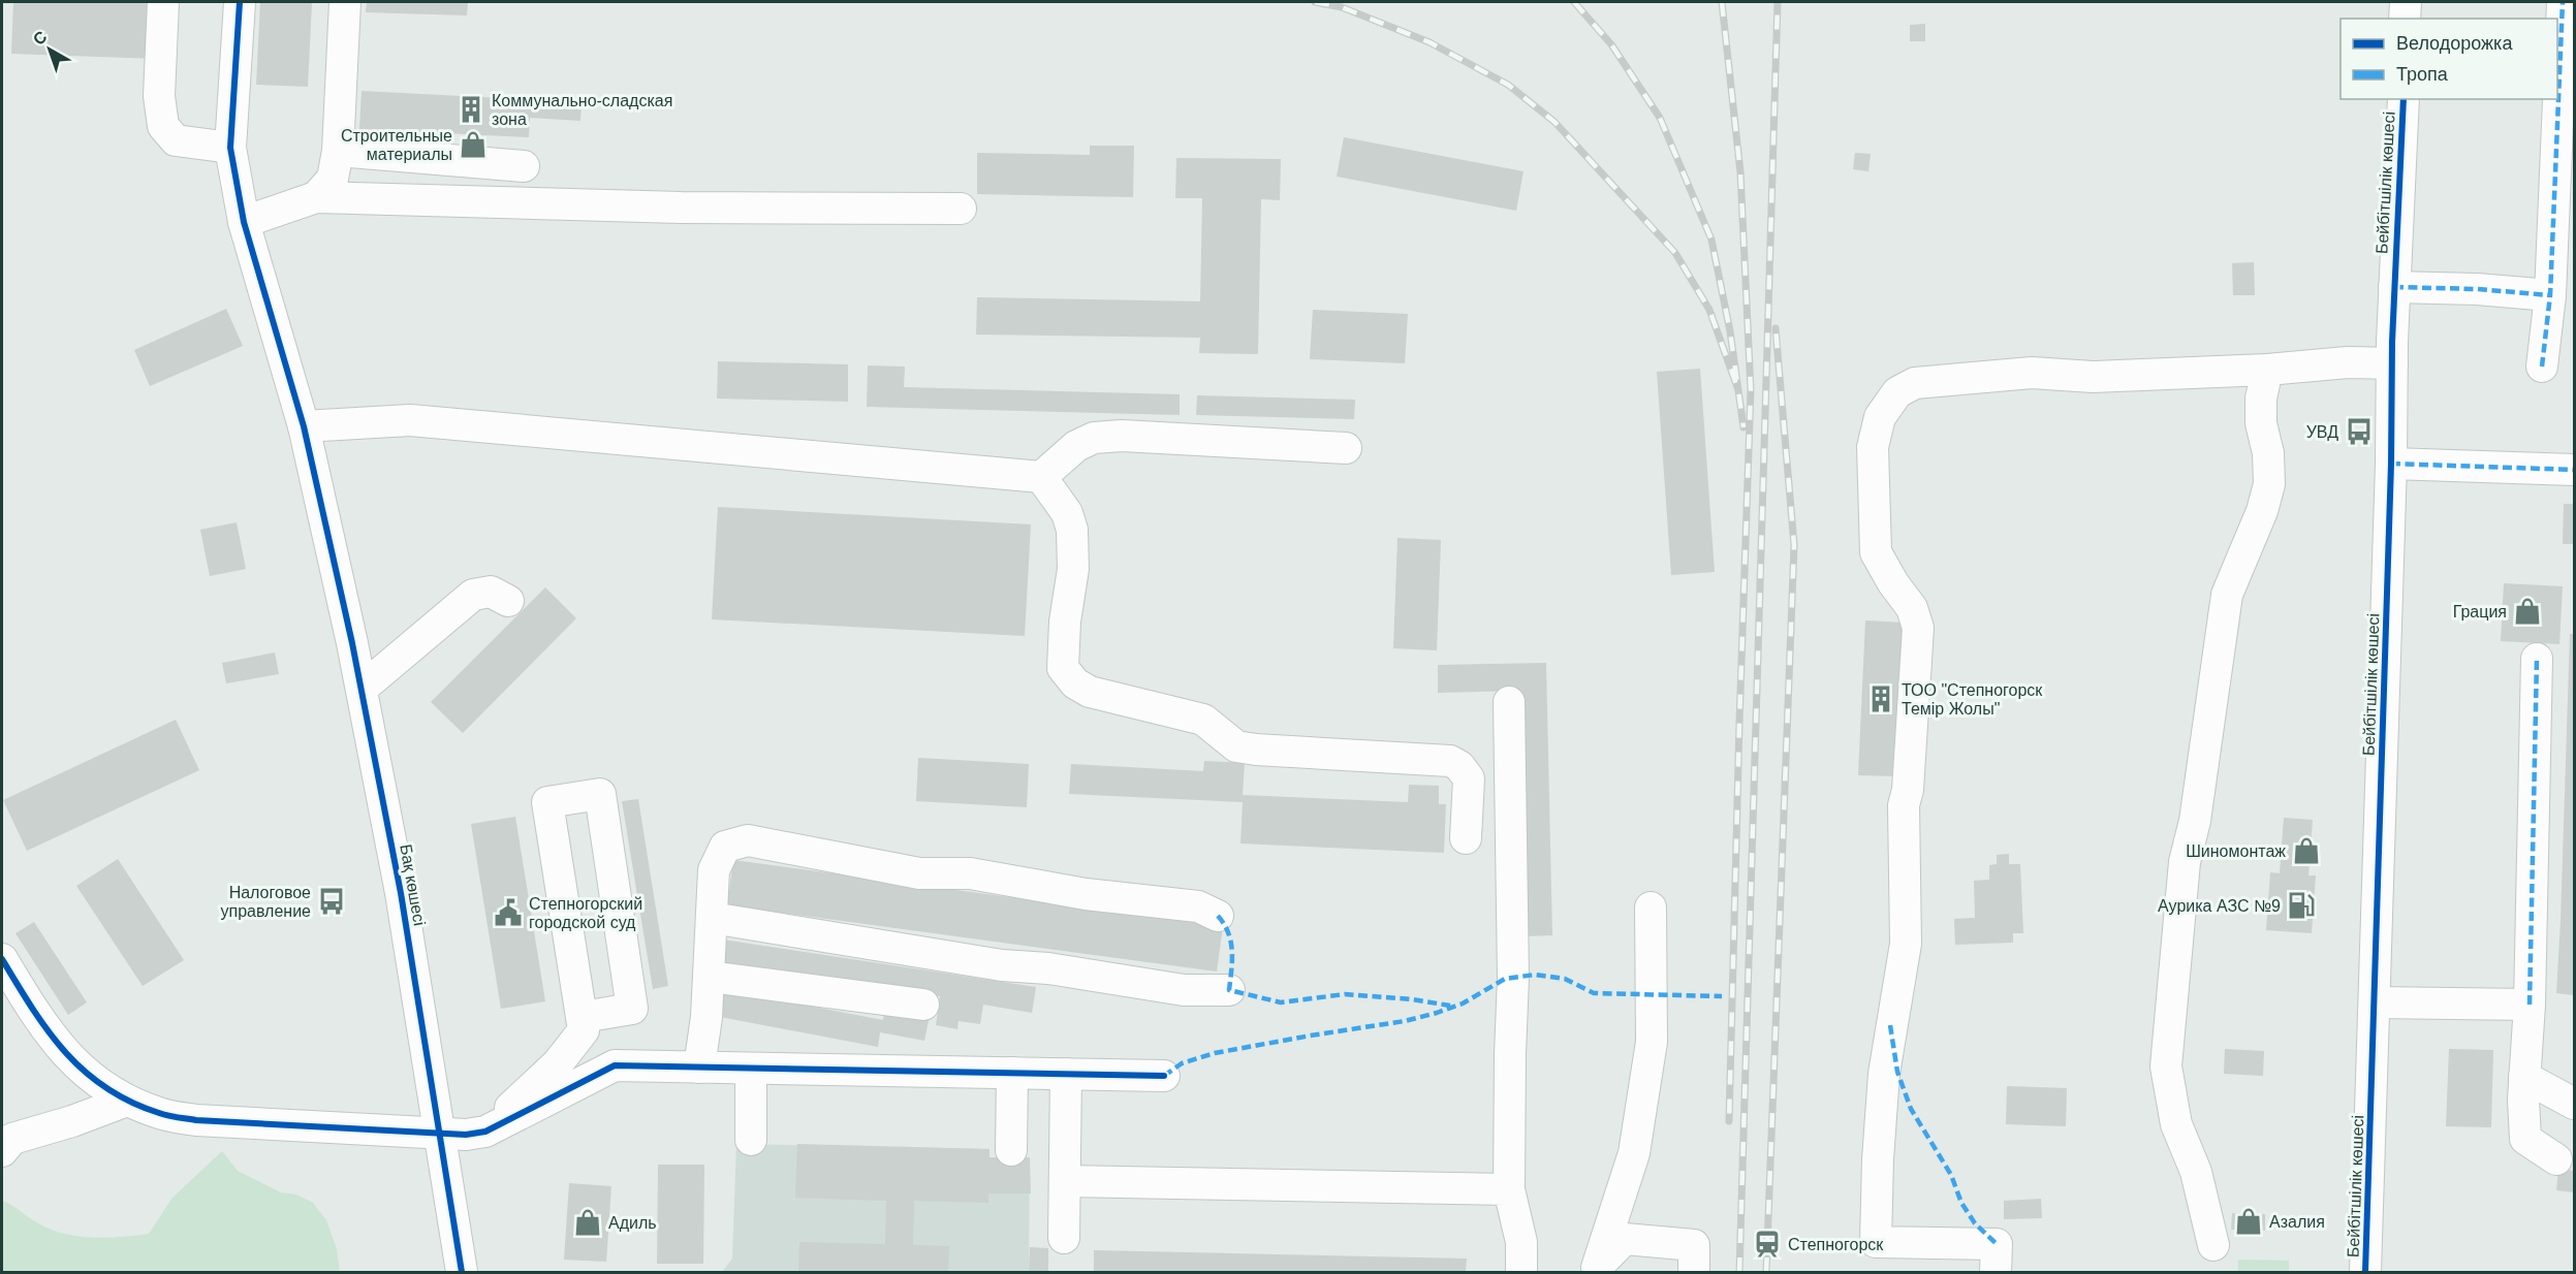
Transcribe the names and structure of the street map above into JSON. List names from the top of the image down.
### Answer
{
  "streets": {
    "street": ["Бейбітшілік көшесі", "Бақ көшесі"]
  },
  "places": {
    "building": ["Коммунально-сладская зона", "ТОО \"Степногорск Темiр Жолы\""],
    "shop": [
      "Строительные материалы",
      "Грация",
      "Шиномонтаж",
      "Азалия",
      "Адиль"
    ],
    "bus stop": ["УВД", "Налоговое управление"],
    "fuel station": ["Аурика АЗС №9"],
    "public building": ["Степногорский городской суд"],
    "station": ["Степногорск"]
  },
  "legend": ["Велодорожка", "Тропа"],
  "north": "top left"
}
